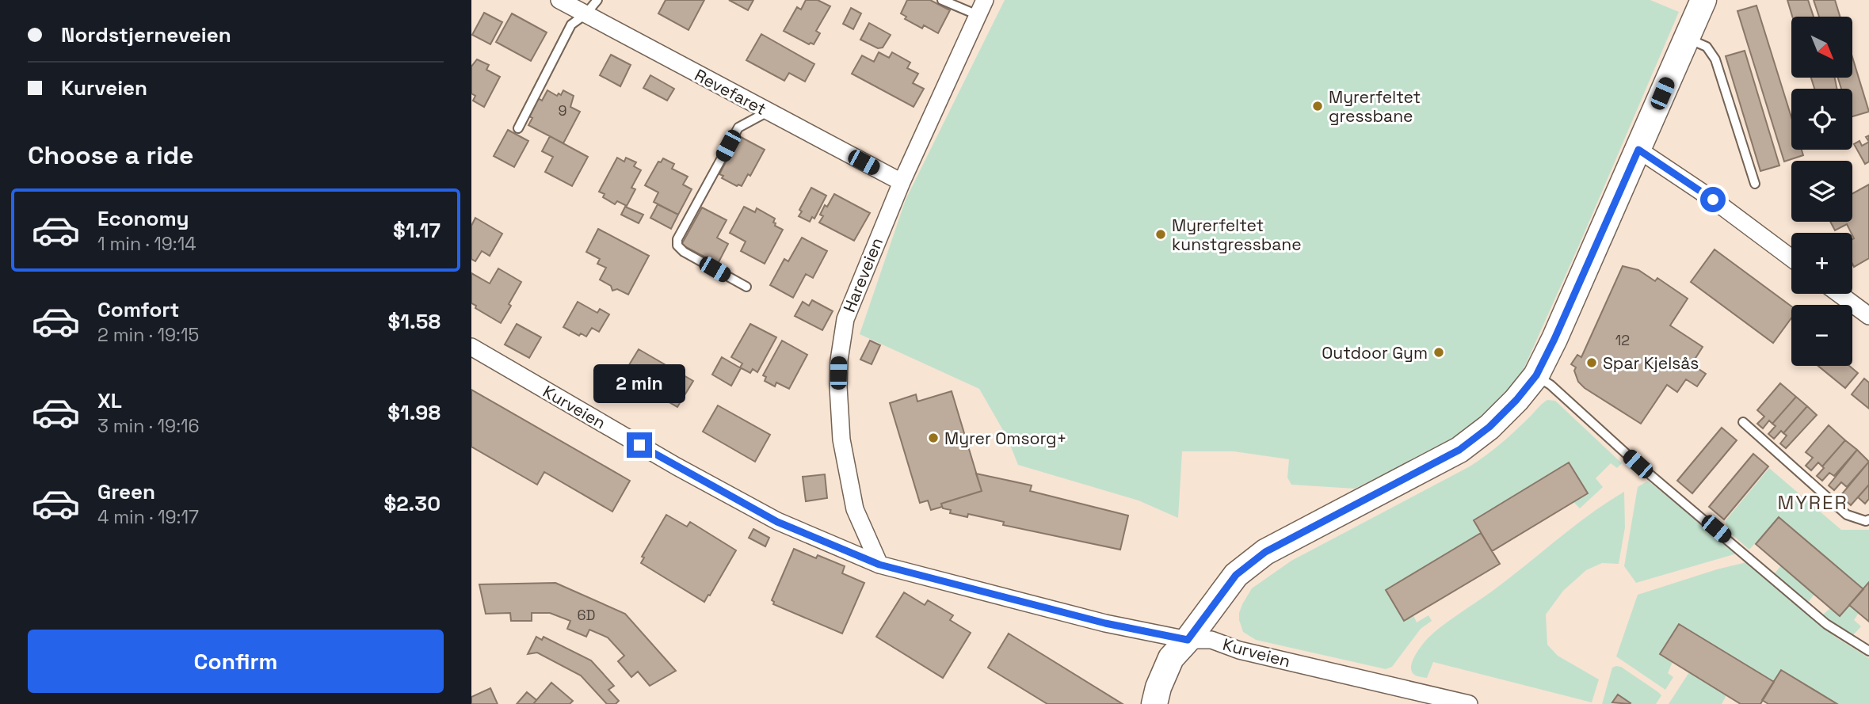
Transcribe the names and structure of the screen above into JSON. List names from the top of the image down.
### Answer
{
  "streets": {
    "street": ["Revefaret", "Hareveien", "Kurveien"]
  },
  "crossings": [
    ["Revefaret", "Hareveien"],
    ["Hareveien", "Kurveien"]
  ],
  "districts": ["MYRER"],
  "places": [
    "Myrerfeltet gressbane",
    "Myrerfeltet kunstgressbane",
    "Outdoor Gym",
    "Spar Kjelsås",
    "Myrer Omsorg+"
  ],
  "house_numbers": ["9", "12", "6D"],
  "north": "bottom right",
  "page": {
    "banner": ["Nordstjerneveien", "Kurveien"],
    "map_buttons": ["+", "−"],
    "heading": "Choose a ride",
    "list": [
      {
        "name": "Economy",
        "note": "1 min · 19:14",
        "value": "$1.17"
      },
      {
        "name": "Comfort",
        "note": "2 min · 19:15",
        "value": "$1.58"
      },
      {
        "name": "XL",
        "note": "3 min · 19:16",
        "value": "$1.98"
      },
      {
        "name": "Green",
        "note": "4 min · 19:17",
        "value": "$2.30"
      }
    ],
    "bubble": "2 min",
    "buttons": "Confirm"
  }
}
